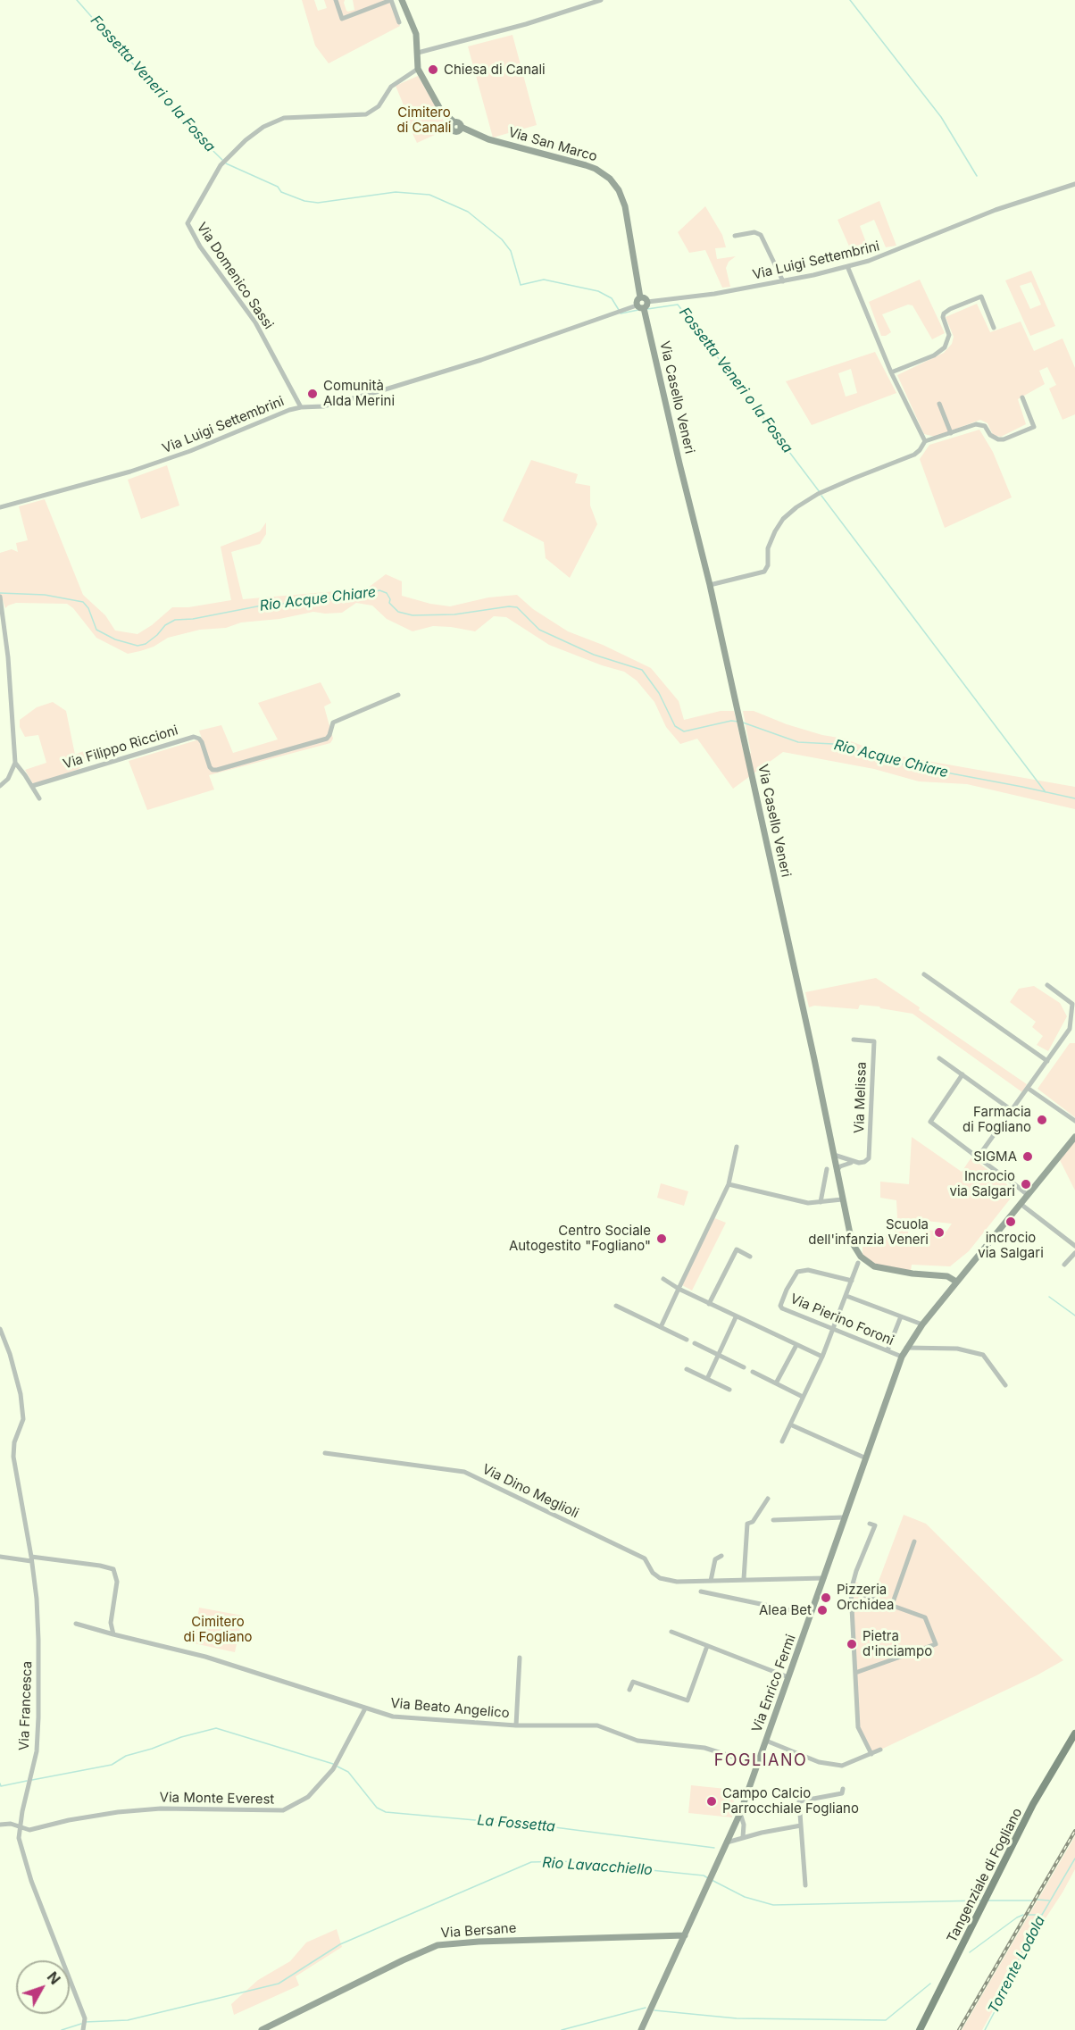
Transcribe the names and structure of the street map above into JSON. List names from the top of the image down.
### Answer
{
  "streets": {
    "main road": ["Tangenziale di Fogliano"],
    "street": [
      "Via San Marco",
      "Via Luigi Settembrini",
      "Via Domenico Sassi",
      "Via Casello Veneri",
      "Via Filippo Riccioni",
      "Via Melissa",
      "Via Pierino Foroni",
      "Via Dino Meglioli",
      "Via Enrico Fermi",
      "Via Francesca",
      "Via Beato Angelico",
      "Via Monte Everest",
      "Via Bersane"
    ]
  },
  "crossings": [
    ["Via San Marco", "Via Luigi Settembrini"],
    ["Via San Marco", "Via Domenico Sassi"],
    ["Via San Marco", "Via Casello Veneri"],
    ["Via Luigi Settembrini", "Via Domenico Sassi"],
    ["Via Luigi Settembrini", "Via Casello Veneri"],
    ["Via Casello Veneri", "Via Melissa"],
    ["Via Casello Veneri", "Via Enrico Fermi"],
    ["Via Pierino Foroni", "Via Enrico Fermi"],
    ["Via Dino Meglioli", "Via Enrico Fermi"],
    ["Via Enrico Fermi", "Via Beato Angelico"],
    ["Via Enrico Fermi", "Via Bersane"],
    ["Via Francesca", "Via Monte Everest"],
    ["Via Beato Angelico", "Via Monte Everest"]
  ],
  "districts": ["FOGLIANO"],
  "water": [
    "Fossetta Veneri o la Fossa",
    "Rio Acque Chiare",
    "La Fossetta",
    "Rio Lavacchiello",
    "Torrente Lodola"
  ],
  "parks": ["Cimitero di Canali", "Cimitero di Fogliano"],
  "places": [
    "Chiesa di Canali",
    "Comunità Alda Merini",
    "Farmacia di Fogliano",
    "SIGMA",
    "Incrocio via Salgari",
    "incrocio via Salgari",
    "Scuola dell'infanzia Veneri",
    "Centro Sociale Autogestito \"Fogliano\"",
    "Pizzeria Orchidea",
    "Alea Bet",
    "Pietra d'inciampo",
    "Campo Calcio Parrocchiale Fogliano"
  ],
  "north": "top right"
}
